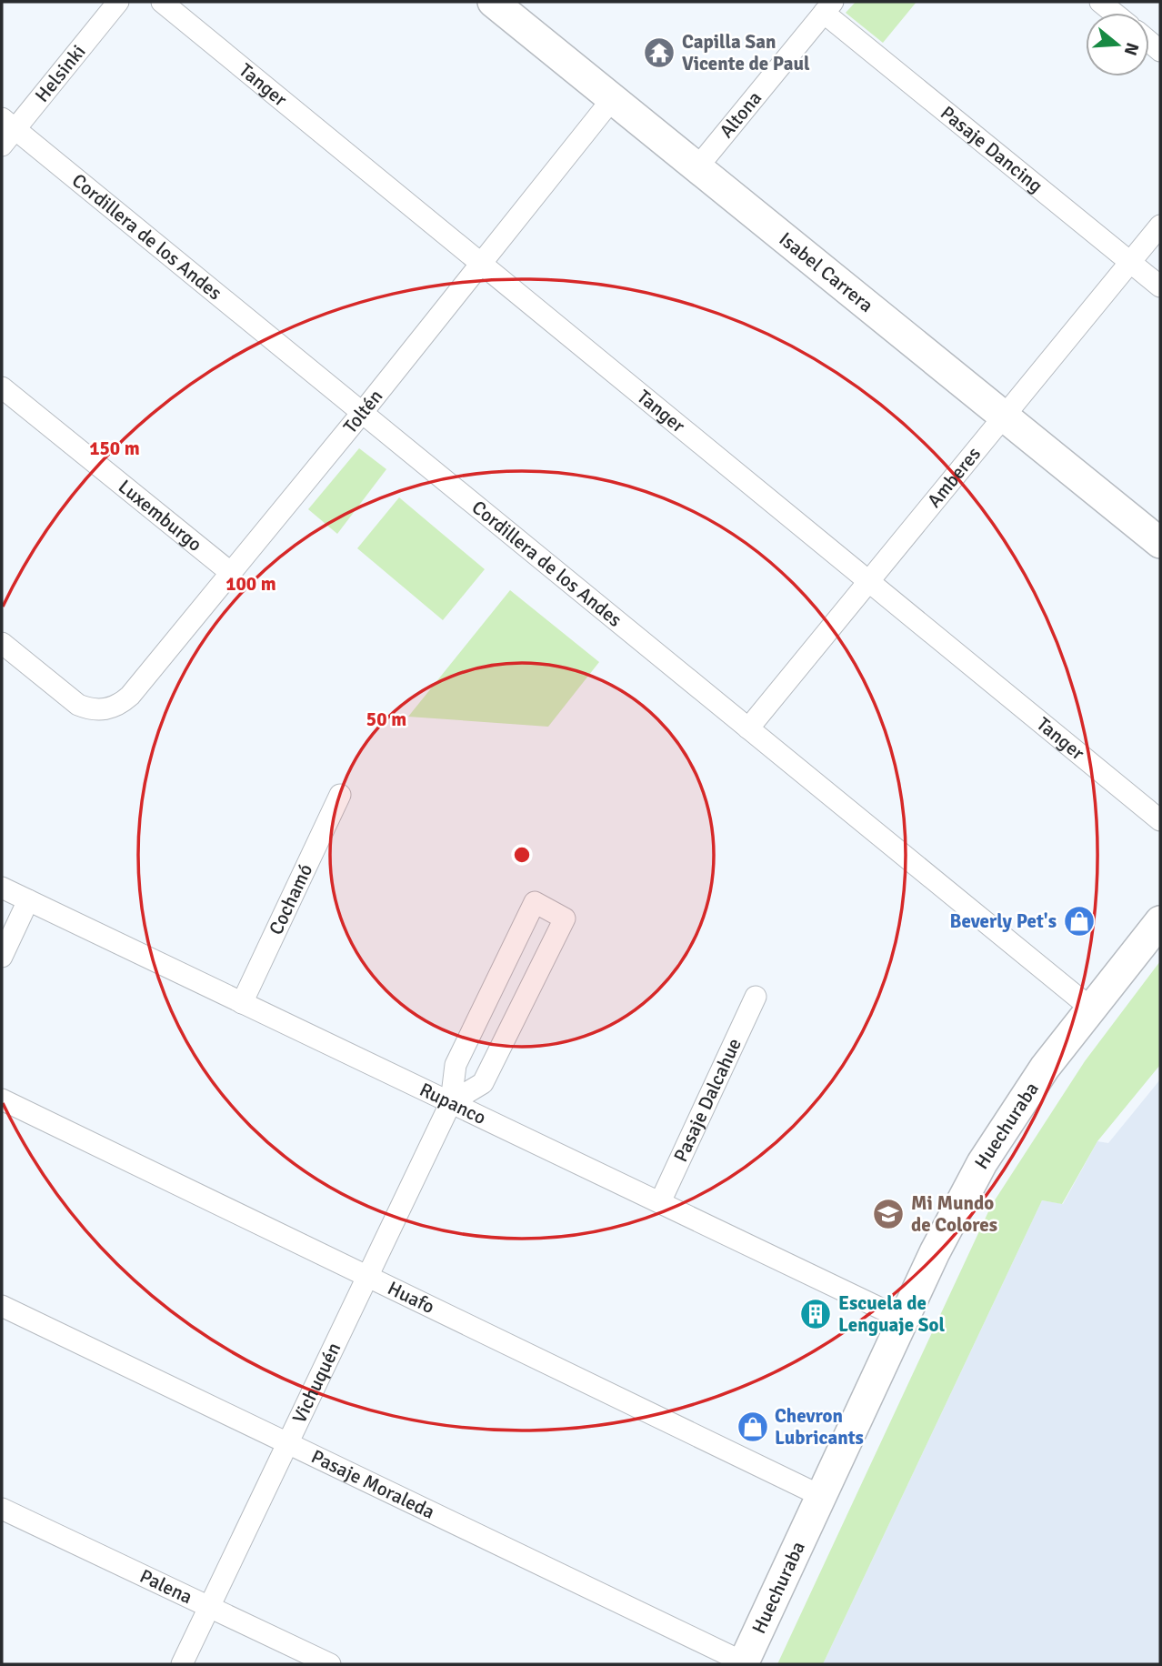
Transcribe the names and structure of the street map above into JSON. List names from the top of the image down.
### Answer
{
  "streets": {
    "street": [
      "Helsinki",
      "Tanger",
      "Altona",
      "Pasaje Dancing",
      "Cordillera de los Andes",
      "Isabel Carrera",
      "Toltén",
      "Amberes",
      "Luxemburgo",
      "Cochamó",
      "Pasaje Dalcahue",
      "Rupanco",
      "Huechuraba",
      "Huafo",
      "Vichuquén",
      "Pasaje Moraleda",
      "Palena"
    ]
  },
  "crossings": [
    ["Helsinki", "Cordillera de los Andes"],
    ["Tanger", "Toltén"],
    ["Tanger", "Amberes"],
    ["Altona", "Pasaje Dancing"],
    ["Altona", "Isabel Carrera"],
    ["Pasaje Dancing", "Amberes"],
    ["Cordillera de los Andes", "Toltén"],
    ["Cordillera de los Andes", "Amberes"],
    ["Cordillera de los Andes", "Huechuraba"],
    ["Isabel Carrera", "Toltén"],
    ["Isabel Carrera", "Amberes"],
    ["Toltén", "Luxemburgo"],
    ["Cochamó", "Rupanco"],
    ["Pasaje Dalcahue", "Rupanco"],
    ["Rupanco", "Huechuraba"],
    ["Rupanco", "Vichuquén"],
    ["Huechuraba", "Huafo"],
    ["Huechuraba", "Pasaje Moraleda"],
    ["Huafo", "Vichuquén"],
    ["Vichuquén", "Pasaje Moraleda"],
    ["Vichuquén", "Palena"]
  ],
  "places": {
    "temple": ["Capilla San Vicente de Paul"],
    "shop": ["Beverly Pet's", "Chevron Lubricants"],
    "school or university": ["Mi Mundo de Colores"],
    "building": ["Escuela de Lenguaje Sol"]
  },
  "north": "right",
  "rings": ["150 m", "100 m", "50 m"]
}
